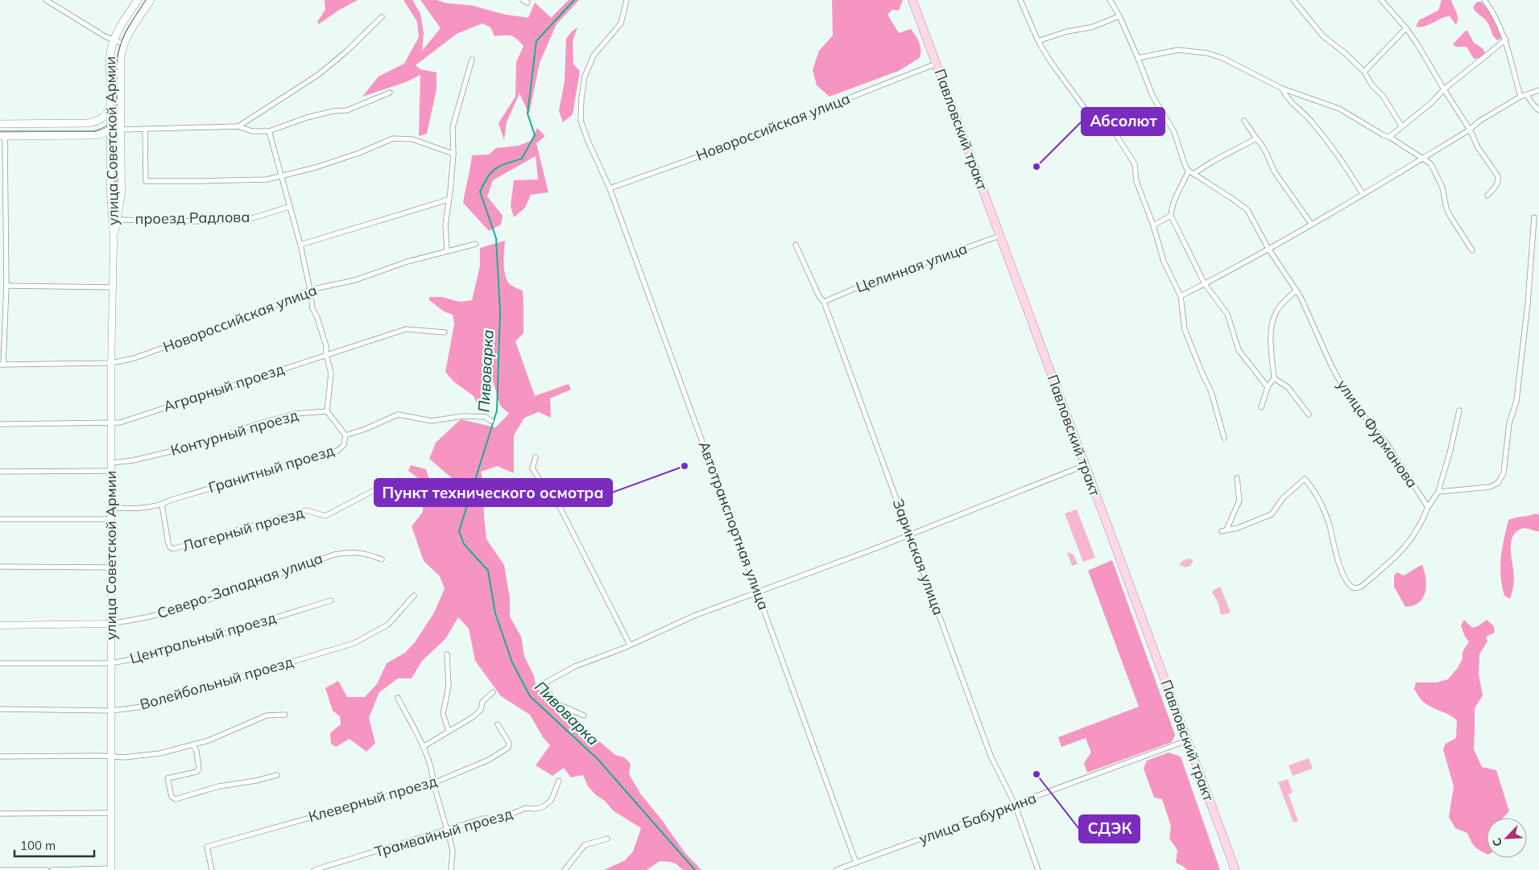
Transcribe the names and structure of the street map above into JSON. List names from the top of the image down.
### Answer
{
  "streets": {
    "main road": ["Павловский тракт", "улица Советской Армии"],
    "street": [
      "Новороссийская улица",
      "проезд Радлова",
      "Целинная улица",
      "Аграрный проезд",
      "Контурный проезд",
      "улица Фурманова",
      "Гранитный проезд",
      "Автотранспортная улица",
      "Лагерный проезд",
      "Заринская улица",
      "Северо-Западная улица",
      "Центральный проезд",
      "Волейбольный проезд",
      "Клеверный проезд",
      "улица Бабуркина",
      "Трамвайный проезд"
    ]
  },
  "crossings": [
    ["Новороссийская улица", "Павловский тракт"],
    ["Новороссийская улица", "улица Советской Армии"],
    ["Новороссийская улица", "Автотранспортная улица"],
    ["Павловский тракт", "Целинная улица"],
    ["Павловский тракт", "улица Бабуркина"],
    ["улица Советской Армии", "проезд Радлова"],
    ["улица Советской Армии", "Аграрный проезд"],
    ["улица Советской Армии", "Контурный проезд"],
    ["улица Советской Армии", "Гранитный проезд"],
    ["улица Советской Армии", "Северо-Западная улица"],
    ["улица Советской Армии", "Центральный проезд"],
    ["улица Советской Армии", "Волейбольный проезд"],
    ["Целинная улица", "Заринская улица"],
    ["Гранитный проезд", "Лагерный проезд"],
    ["Автотранспортная улица", "улица Бабуркина"],
    ["Заринская улица", "улица Бабуркина"]
  ],
  "water": ["Пивоварка"],
  "places": ["Абсолют", "Пункт технического осмотра", "СДЭК"],
  "scale_bar": "100 m",
  "north": "bottom left"
}
